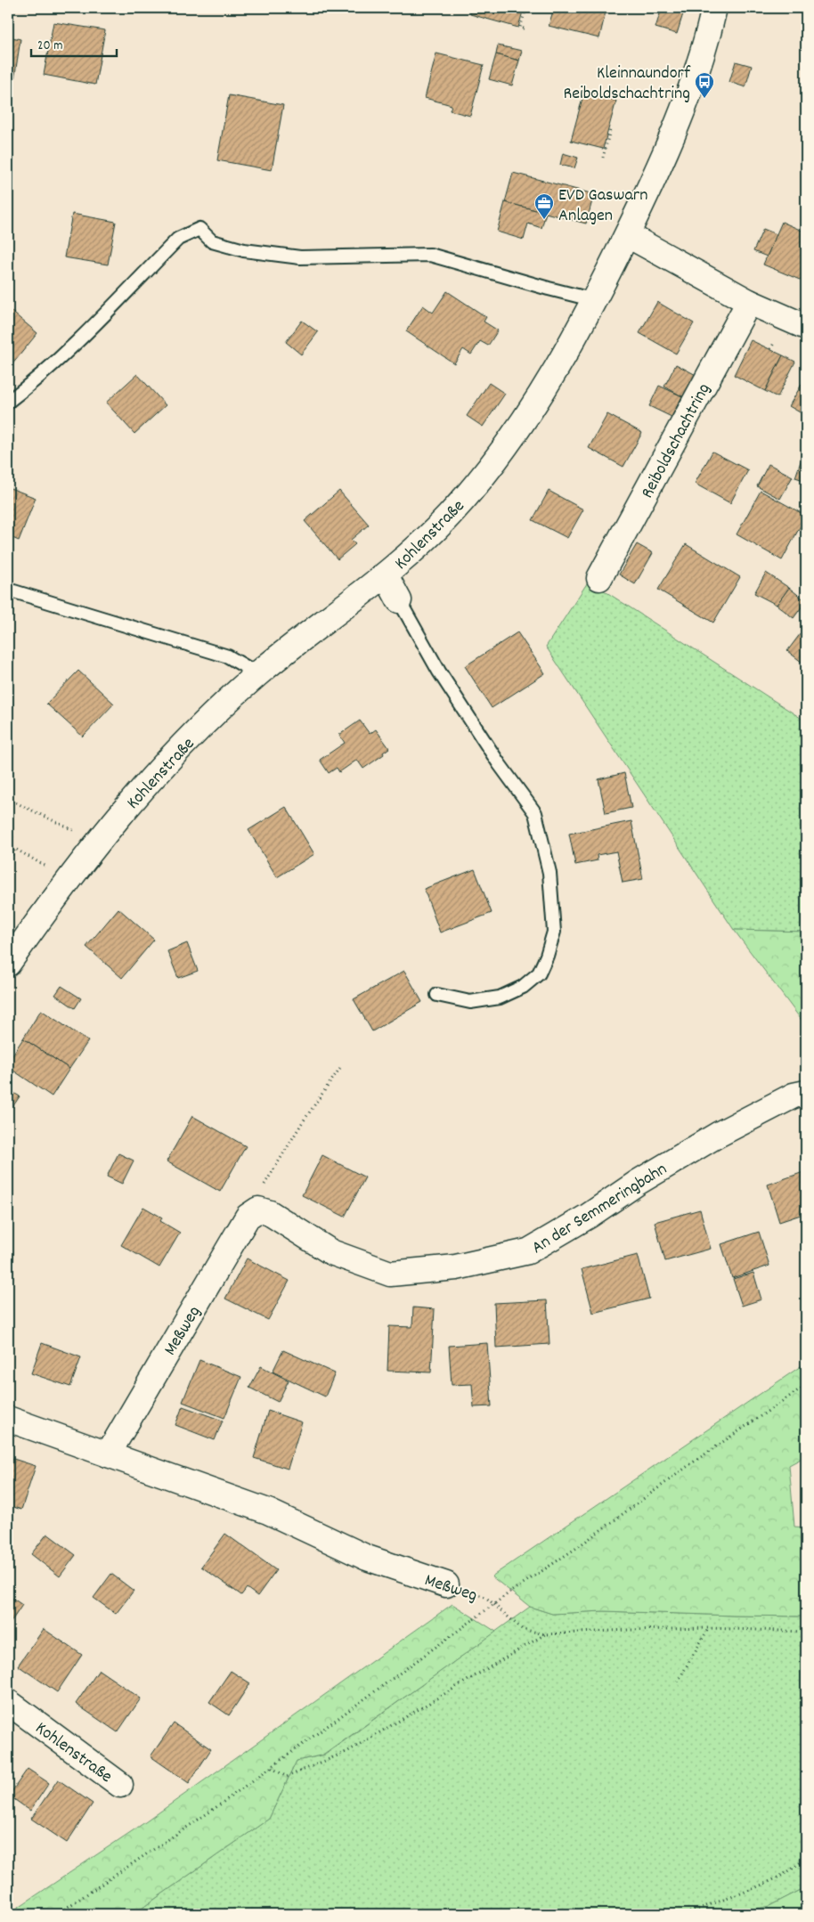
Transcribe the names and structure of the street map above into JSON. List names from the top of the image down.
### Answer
{
  "streets": {
    "street": [
      "Reiboldschachtring",
      "Kohlenstraße",
      "An der Semmeringbahn",
      "Meßweg"
    ]
  },
  "crossings": [
    ["An der Semmeringbahn", "Meßweg"]
  ],
  "places": {
    "bus stop": ["Kleinnaundorf Reiboldschachtring"],
    "office": ["EVD Gaswarn Anlagen"]
  },
  "scale_bar": "20 m"
}
